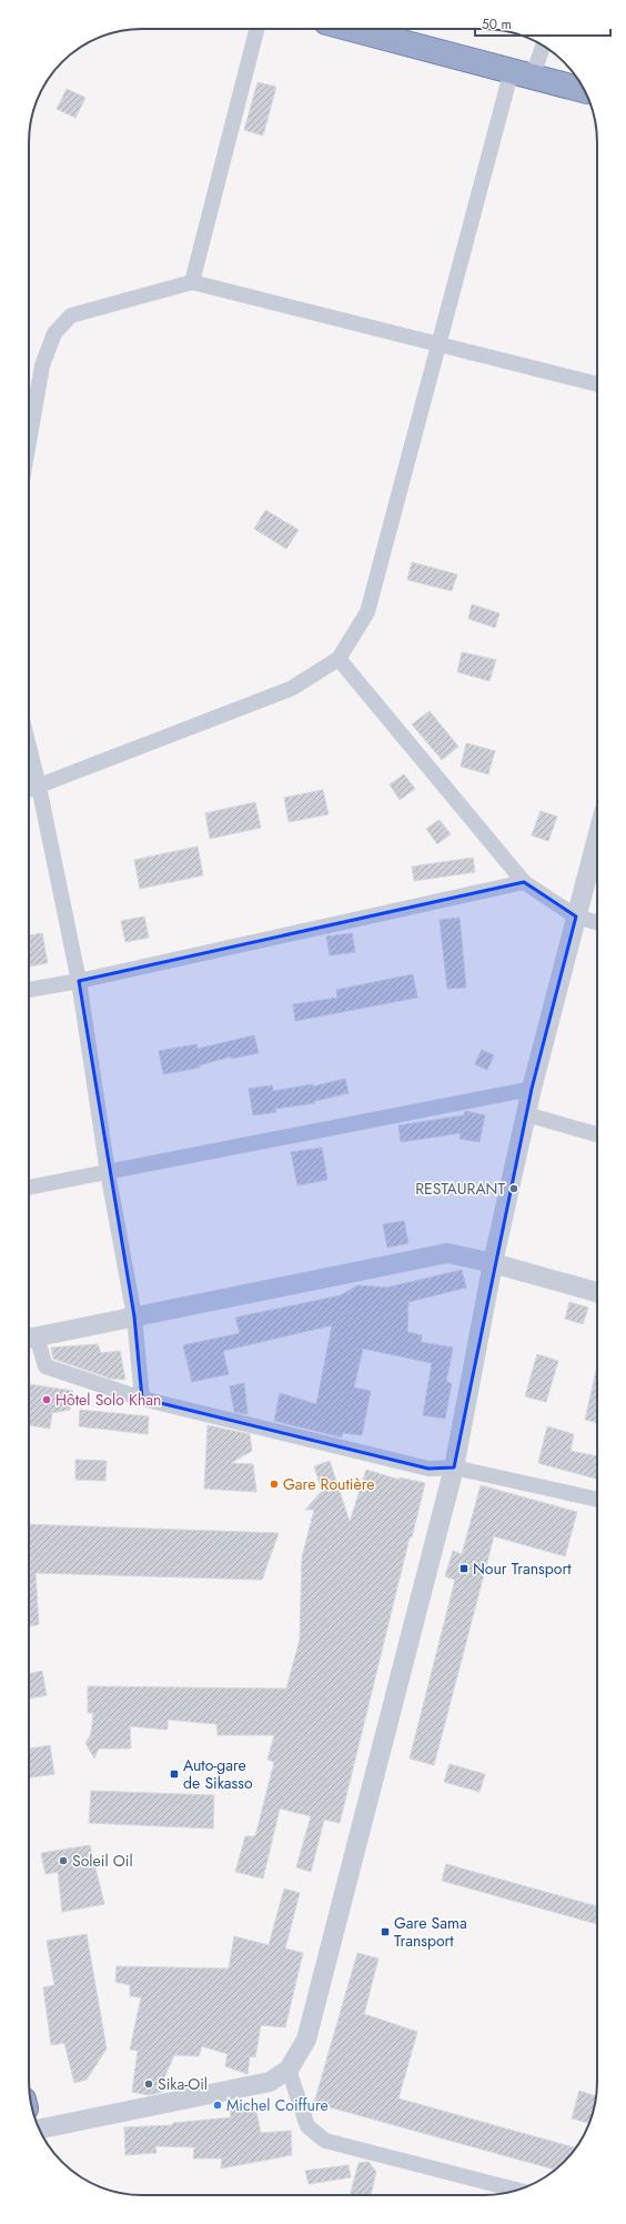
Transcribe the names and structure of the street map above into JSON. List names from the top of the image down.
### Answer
{
  "places": {
    "other": [
      "RESTAURANT",
      "Hôtel Solo Khan",
      "Gare Routière",
      "Soleil Oil",
      "Sika-Oil",
      "Michel Coiffure"
    ],
    "transit": ["Nour Transport", "Auto-gare de Sikasso", "Gare Sama Transport"]
  },
  "scale_bar": "50 m"
}
